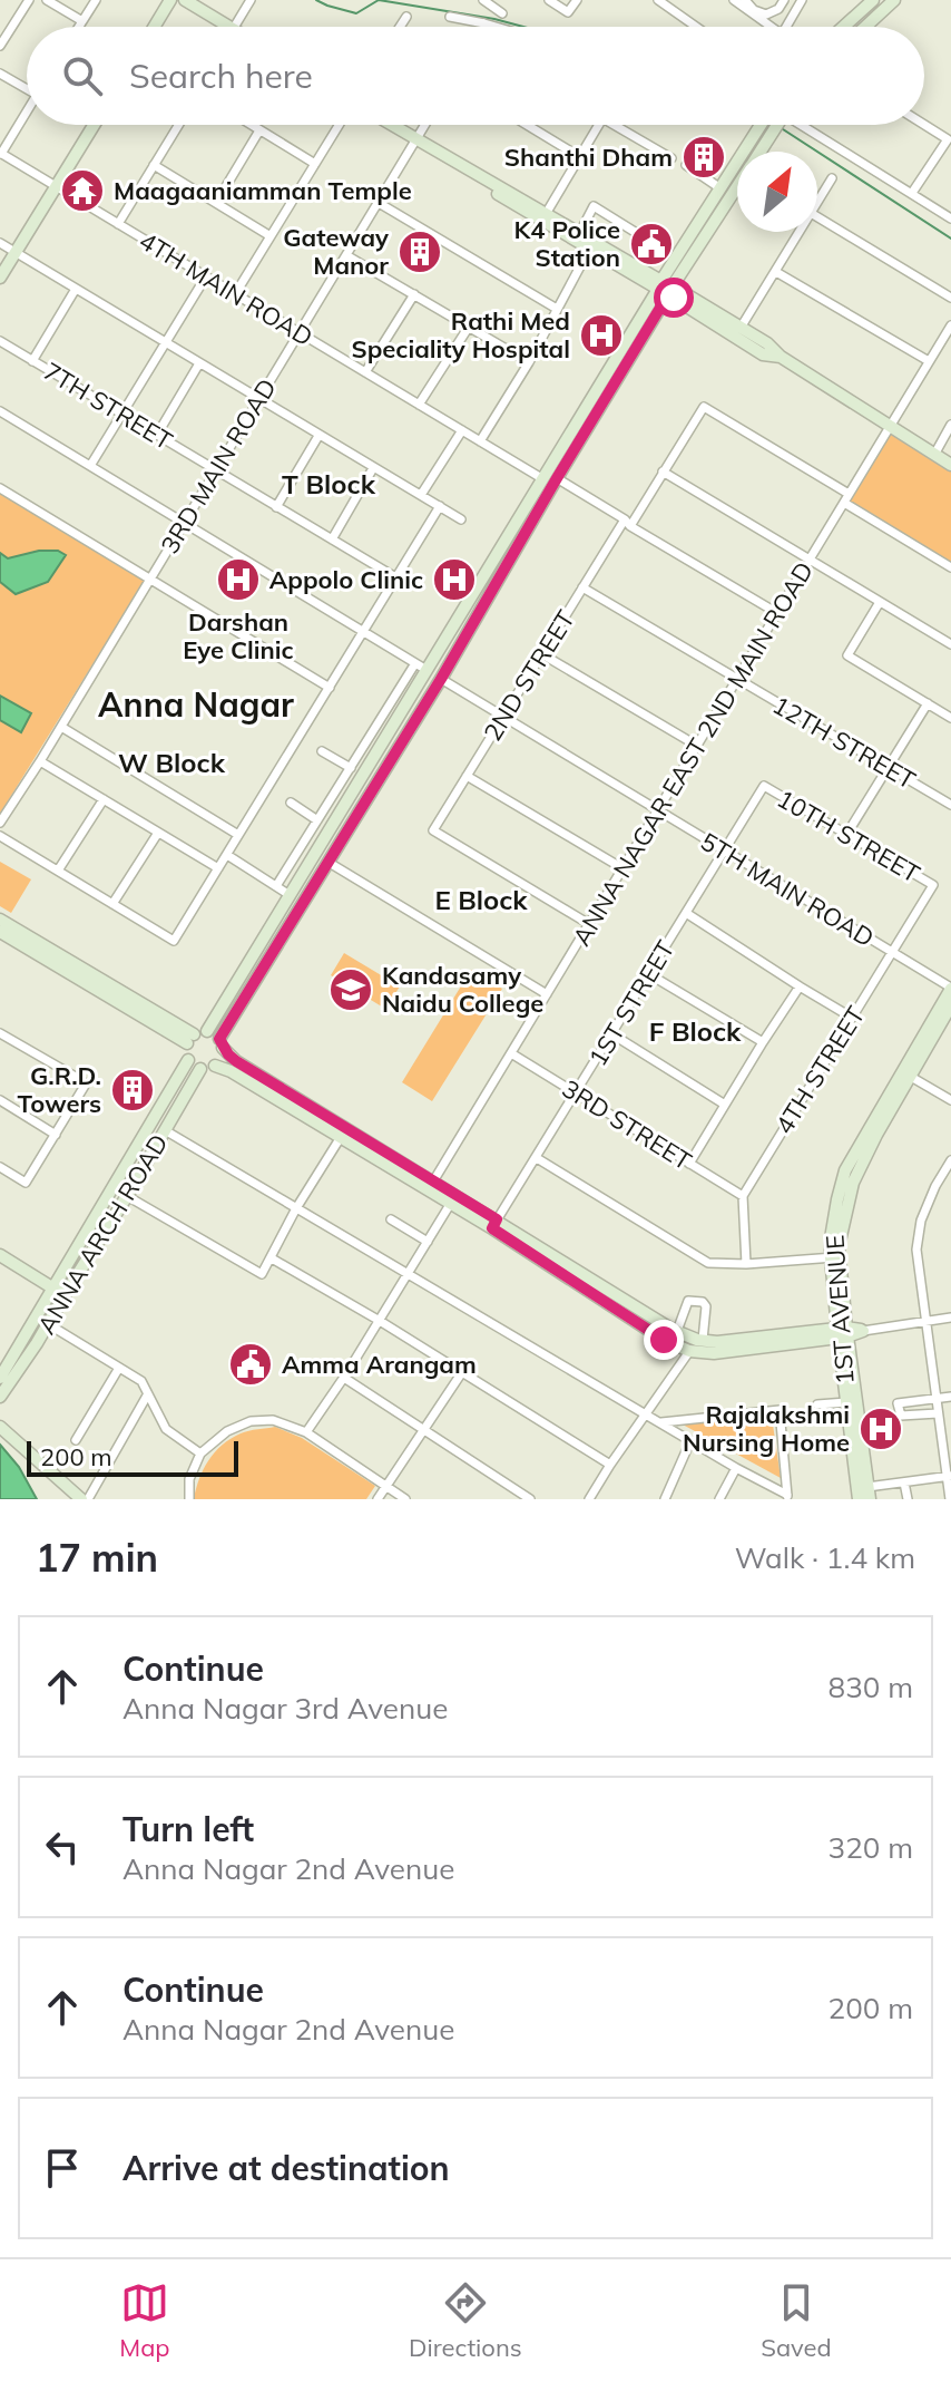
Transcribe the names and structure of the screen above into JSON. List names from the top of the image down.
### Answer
{
  "streets": {
    "main road": ["ANNA ARCH ROAD", "1ST AVENUE"],
    "street": [
      "4TH MAIN ROAD",
      "7TH STREET",
      "3RD MAIN ROAD",
      "2ND STREET",
      "12TH STREET",
      "ANNA NAGAR EAST 2ND MAIN ROAD",
      "10TH STREET",
      "5TH MAIN ROAD",
      "1ST STREET",
      "4TH STREET",
      "3RD STREET"
    ]
  },
  "crossings": [
    ["4TH MAIN ROAD", "3RD MAIN ROAD"],
    ["7TH STREET", "3RD MAIN ROAD"],
    ["2ND STREET", "12TH STREET"],
    ["2ND STREET", "ANNA NAGAR EAST 2ND MAIN ROAD"],
    ["2ND STREET", "5TH MAIN ROAD"],
    ["12TH STREET", "ANNA NAGAR EAST 2ND MAIN ROAD"],
    ["ANNA NAGAR EAST 2ND MAIN ROAD", "5TH MAIN ROAD"],
    ["ANNA NAGAR EAST 2ND MAIN ROAD", "3RD STREET"],
    ["10TH STREET", "1ST STREET"],
    ["10TH STREET", "4TH STREET"],
    ["5TH MAIN ROAD", "1ST STREET"],
    ["5TH MAIN ROAD", "4TH STREET"],
    ["5TH MAIN ROAD", "1ST AVENUE"],
    ["1ST STREET", "3RD STREET"],
    ["4TH STREET", "3RD STREET"]
  ],
  "districts": [
    "T Block",
    "Anna Nagar",
    "W Block",
    "E Block",
    "F Block"
  ],
  "places": {
    "building": ["Shanthi Dham", "Gateway Manor", "G.R.D. Towers"],
    "temple": ["Maagaaniamman Temple"],
    "public building": ["K4 Police Station", "Amma Arangam"],
    "hospital": [
      "Rathi Med Speciality Hospital",
      "Darshan Eye Clinic",
      "Appolo Clinic",
      "Rajalakshmi Nursing Home"
    ],
    "school or university": ["Kandasamy Naidu College"]
  },
  "scale_bar": "200 m",
  "north": "top right",
  "page": {
    "search": "Search here",
    "scale": "200 m",
    "heading": ["17 min", "Walk · 1.4 km"],
    "list": [
      ["Continue", "Anna Nagar 3rd Avenue", "830 m"],
      ["Turn left", "Anna Nagar 2nd Avenue", "320 m"],
      ["Continue", "Anna Nagar 2nd Avenue", "200 m"],
      "Arrive at destination"
    ],
    "nav": ["Map", "Directions", "Saved"]
  }
}
